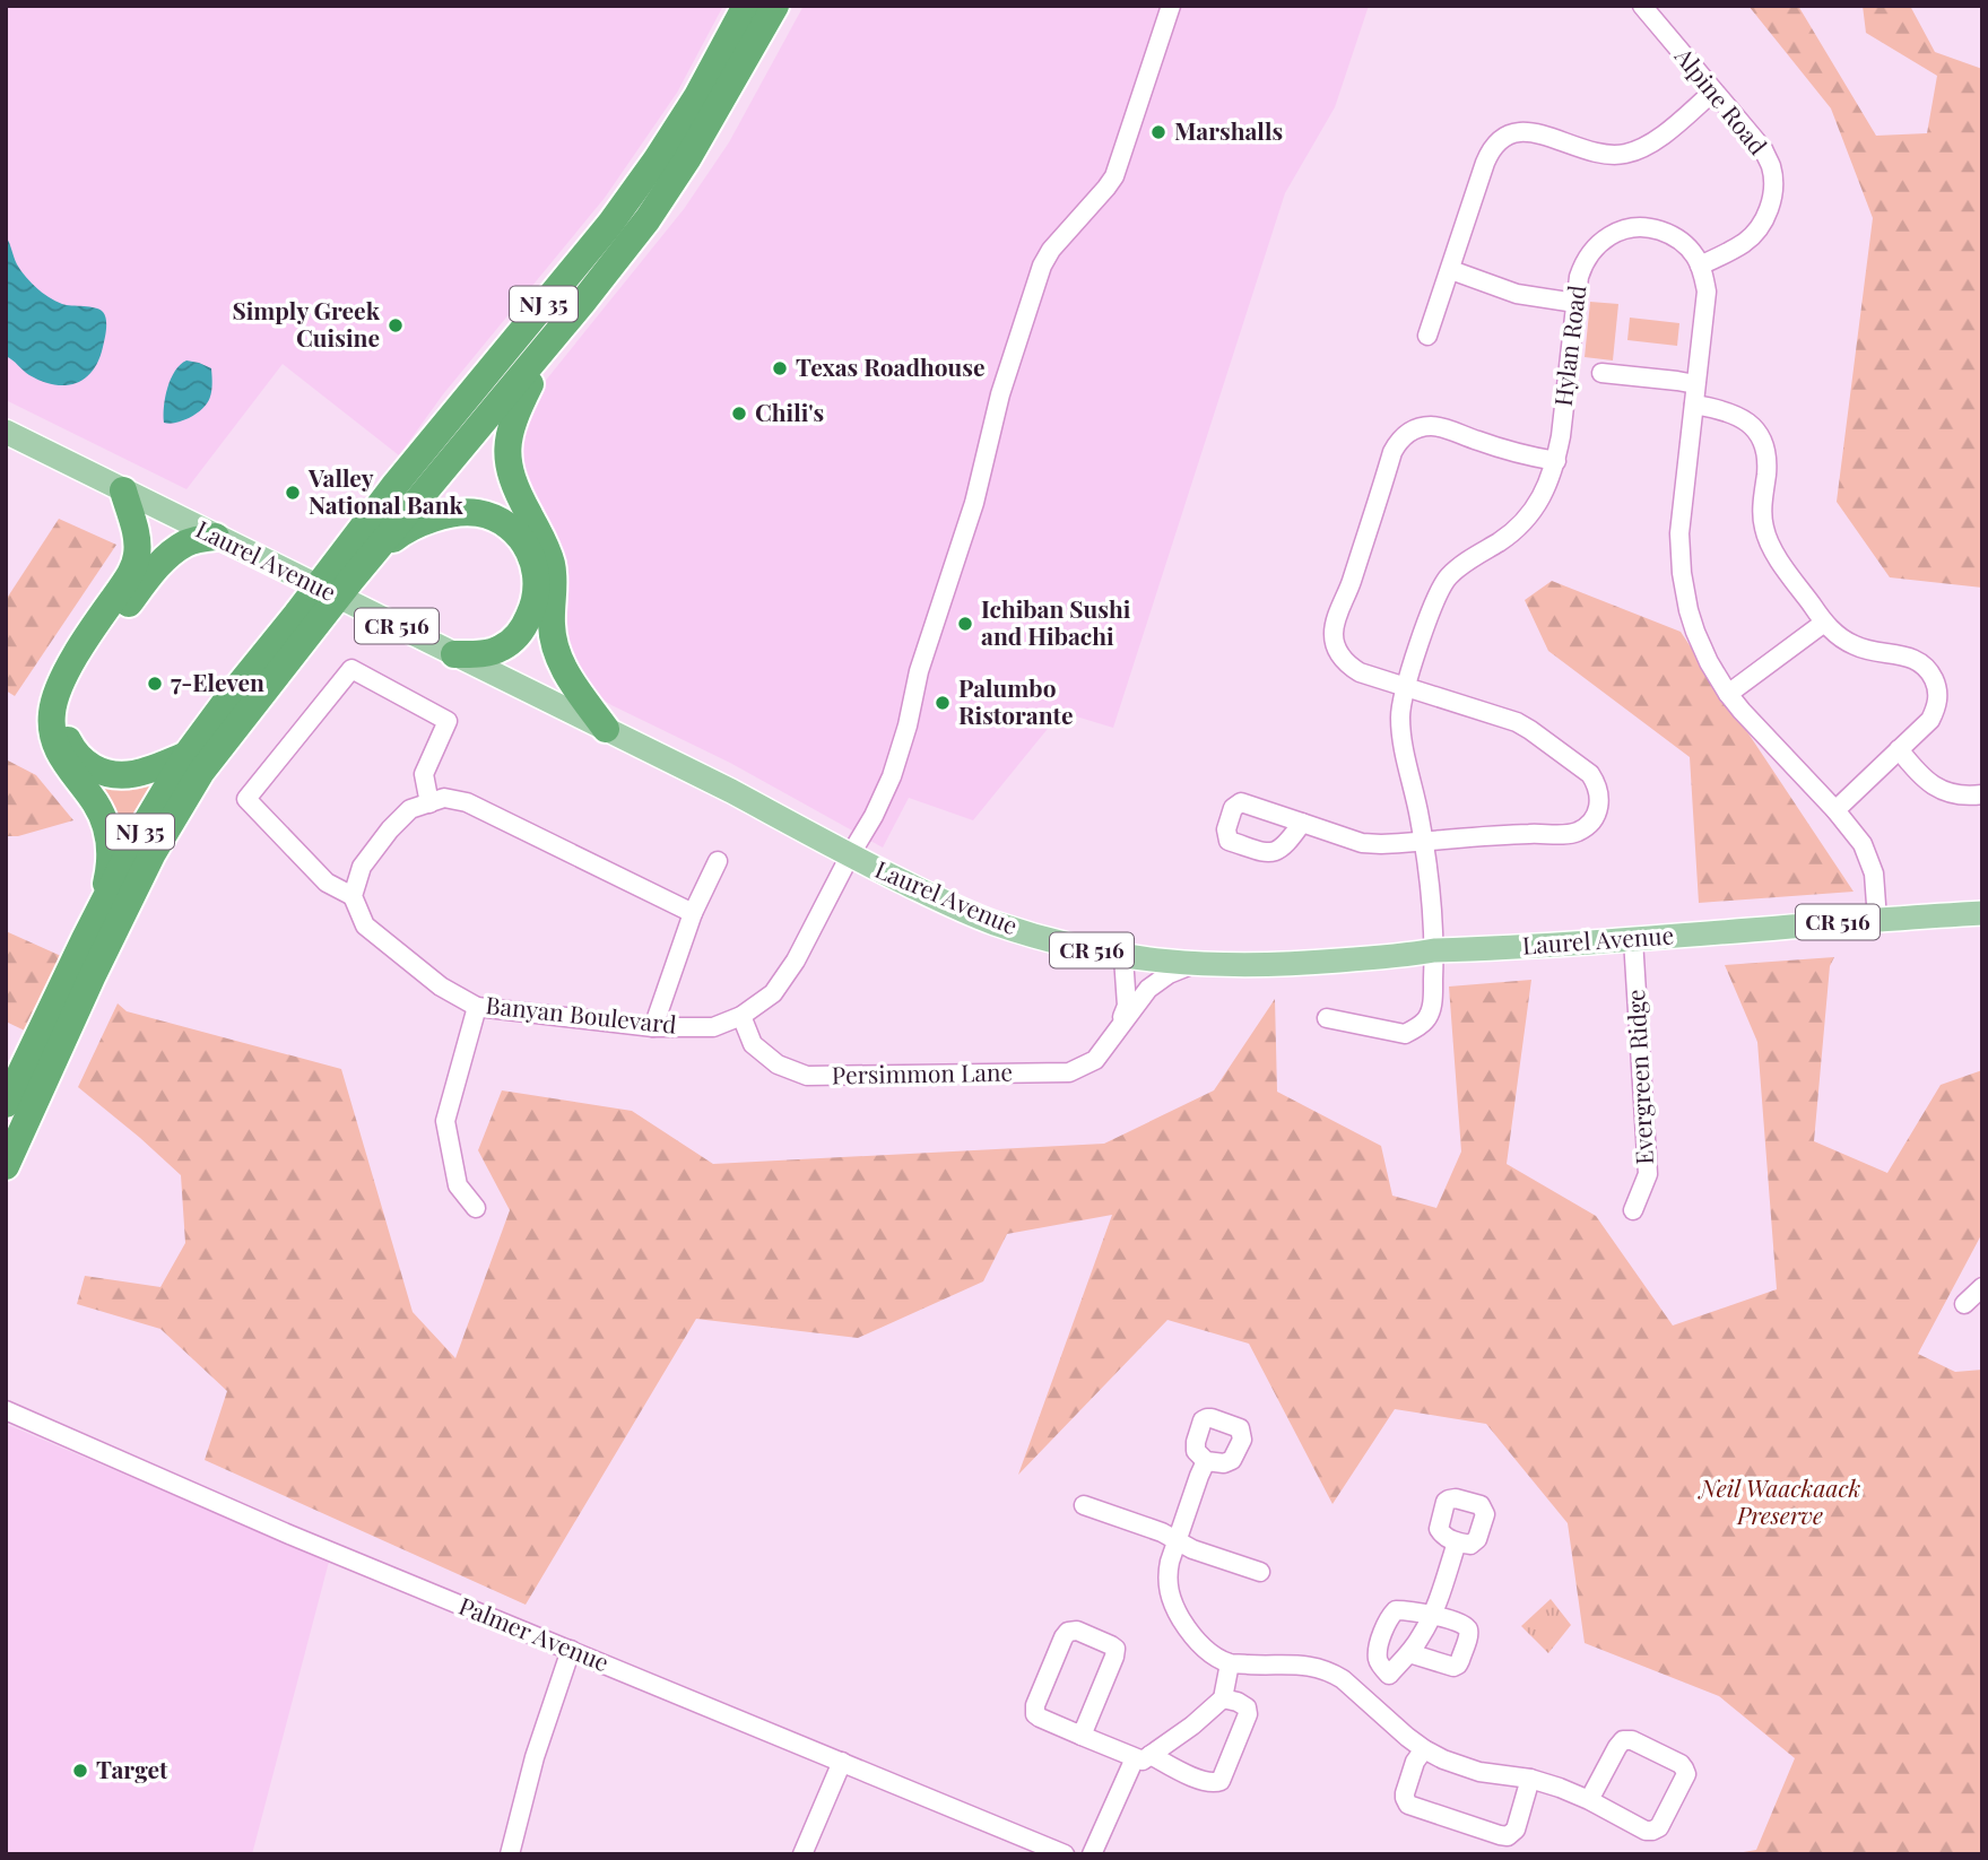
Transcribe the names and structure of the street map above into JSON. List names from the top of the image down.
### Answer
{
  "streets": {
    "highway": ["NJ 35"],
    "main road": ["Laurel Avenue", "CR 516"],
    "street": [
      "Alpine Road",
      "Hylan Road",
      "Banyan Boulevard",
      "Persimmon Lane",
      "Evergreen Ridge",
      "Palmer Avenue"
    ]
  },
  "crossings": [
    ["Alpine Road", "Hylan Road"],
    ["NJ 35", "Laurel Avenue"],
    ["Hylan Road", "Laurel Avenue"],
    ["Laurel Avenue", "Banyan Boulevard"],
    ["Laurel Avenue", "Persimmon Lane"],
    ["Laurel Avenue", "Evergreen Ridge"],
    ["Banyan Boulevard", "Persimmon Lane"]
  ],
  "parks": ["Neil Waackaack Preserve"],
  "places": [
    "Marshalls",
    "Simply Greek Cuisine",
    "Texas Roadhouse",
    "Chili's",
    "Valley National Bank",
    "Ichiban Sushi and Hibachi",
    "7-Eleven",
    "Palumbo Ristorante",
    "Target"
  ]
}
